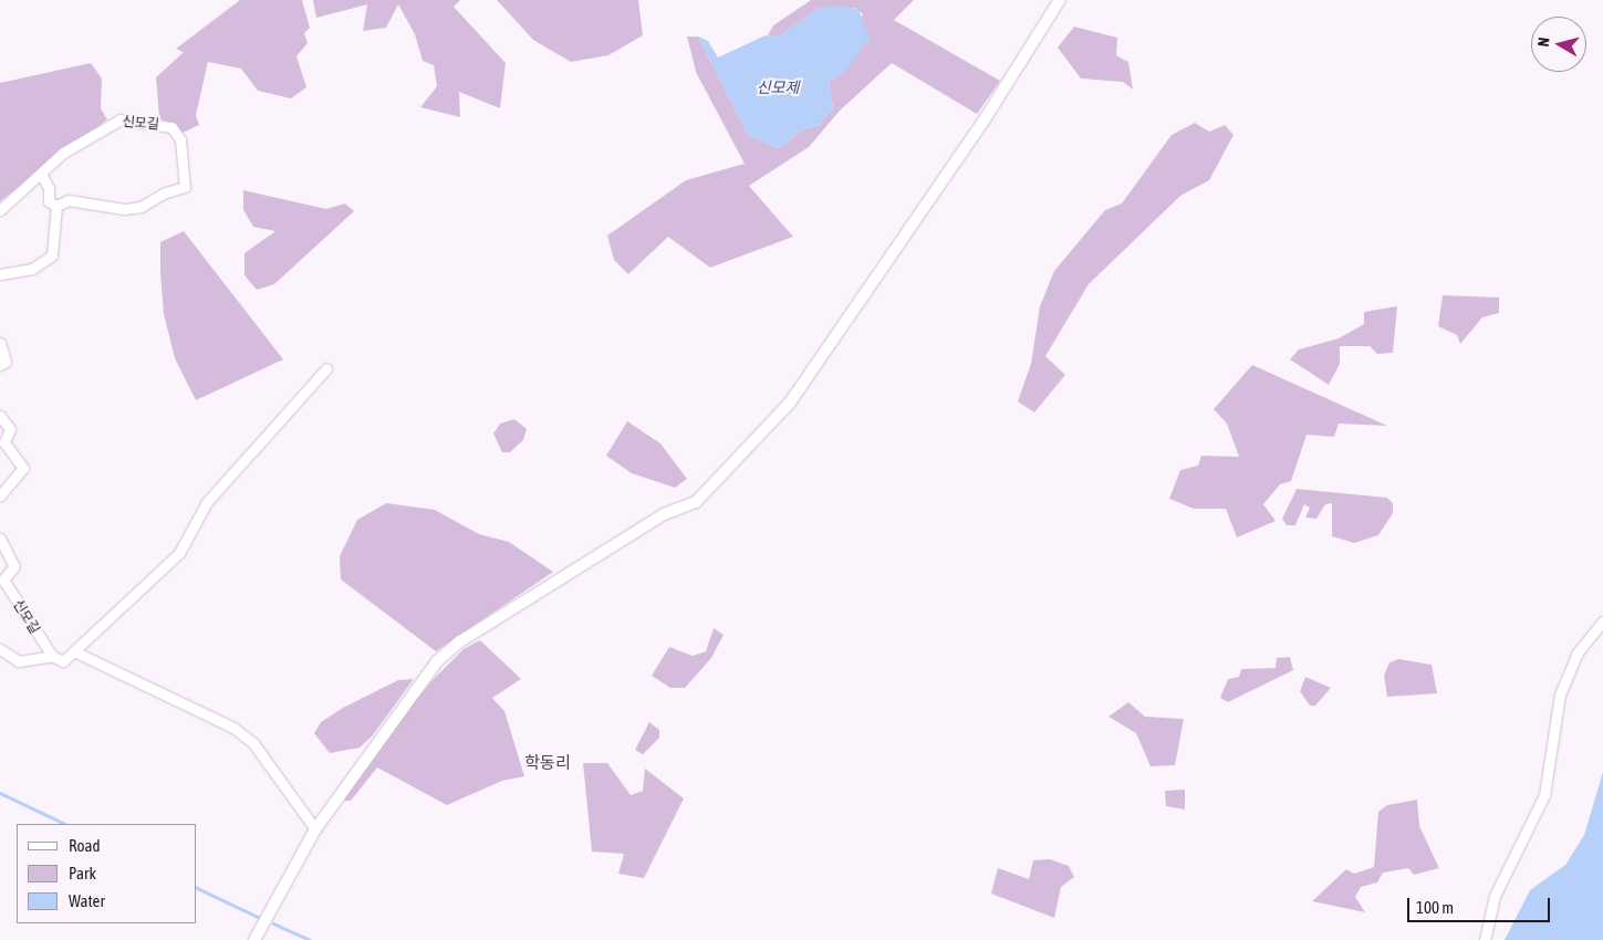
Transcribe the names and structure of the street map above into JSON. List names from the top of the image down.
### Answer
{
  "streets": {
    "street": ["신모길"]
  },
  "districts": ["학동리"],
  "water": ["신모제"],
  "legend": ["Road", "Park", "Water"],
  "scale_bar": "100 m",
  "north": "left"
}
